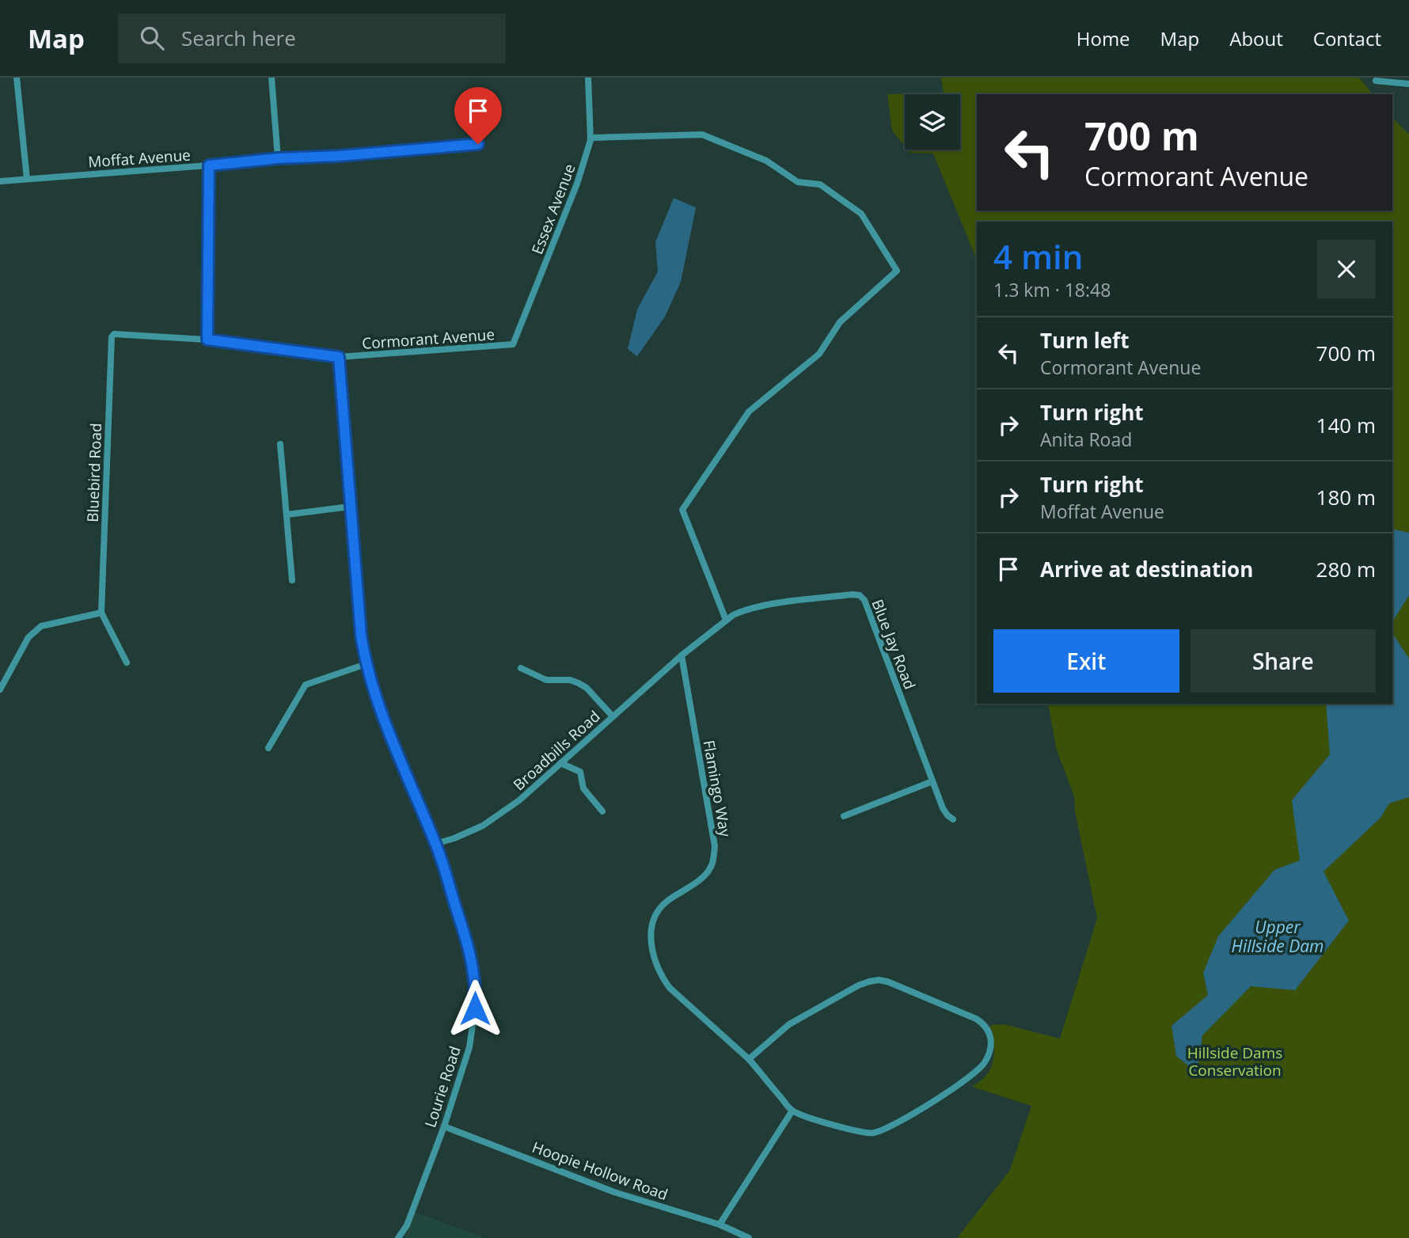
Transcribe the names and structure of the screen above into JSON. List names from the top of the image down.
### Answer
{
  "streets": {
    "street": [
      "Moffat Avenue",
      "Essex Avenue",
      "Cormorant Avenue",
      "Bluebird Road",
      "Blue Jay Road",
      "Broadbills Road",
      "Flamingo Way",
      "Lourie Road",
      "Hoopie Hollow Road"
    ]
  },
  "crossings": [
    ["Essex Avenue", "Cormorant Avenue"],
    ["Cormorant Avenue", "Bluebird Road"],
    ["Cormorant Avenue", "Lourie Road"],
    ["Blue Jay Road", "Broadbills Road"],
    ["Blue Jay Road", "Flamingo Way"],
    ["Broadbills Road", "Flamingo Way"],
    ["Broadbills Road", "Lourie Road"],
    ["Lourie Road", "Hoopie Hollow Road"]
  ],
  "water": ["Upper Hillside Dam"],
  "parks": ["Hillside Dams Conservation"],
  "page": {
    "header": "Map",
    "search": "Search here",
    "nav": [
      "Home",
      "Map",
      "About",
      "Contact"
    ],
    "turn": ["700 m", "Cormorant Avenue"],
    "heading": ["4 min", "1.3 km · 18:48"],
    "list": [
      {
        "name": "Turn left",
        "note": "Cormorant Avenue",
        "value": "700 m"
      },
      {
        "name": "Turn right",
        "note": "Anita Road",
        "value": "140 m"
      },
      {
        "name": "Turn right",
        "note": "Moffat Avenue",
        "value": "180 m"
      },
      {
        "name": "Arrive at destination",
        "value": "280 m"
      }
    ],
    "buttons": ["Exit", "Share"]
  }
}
